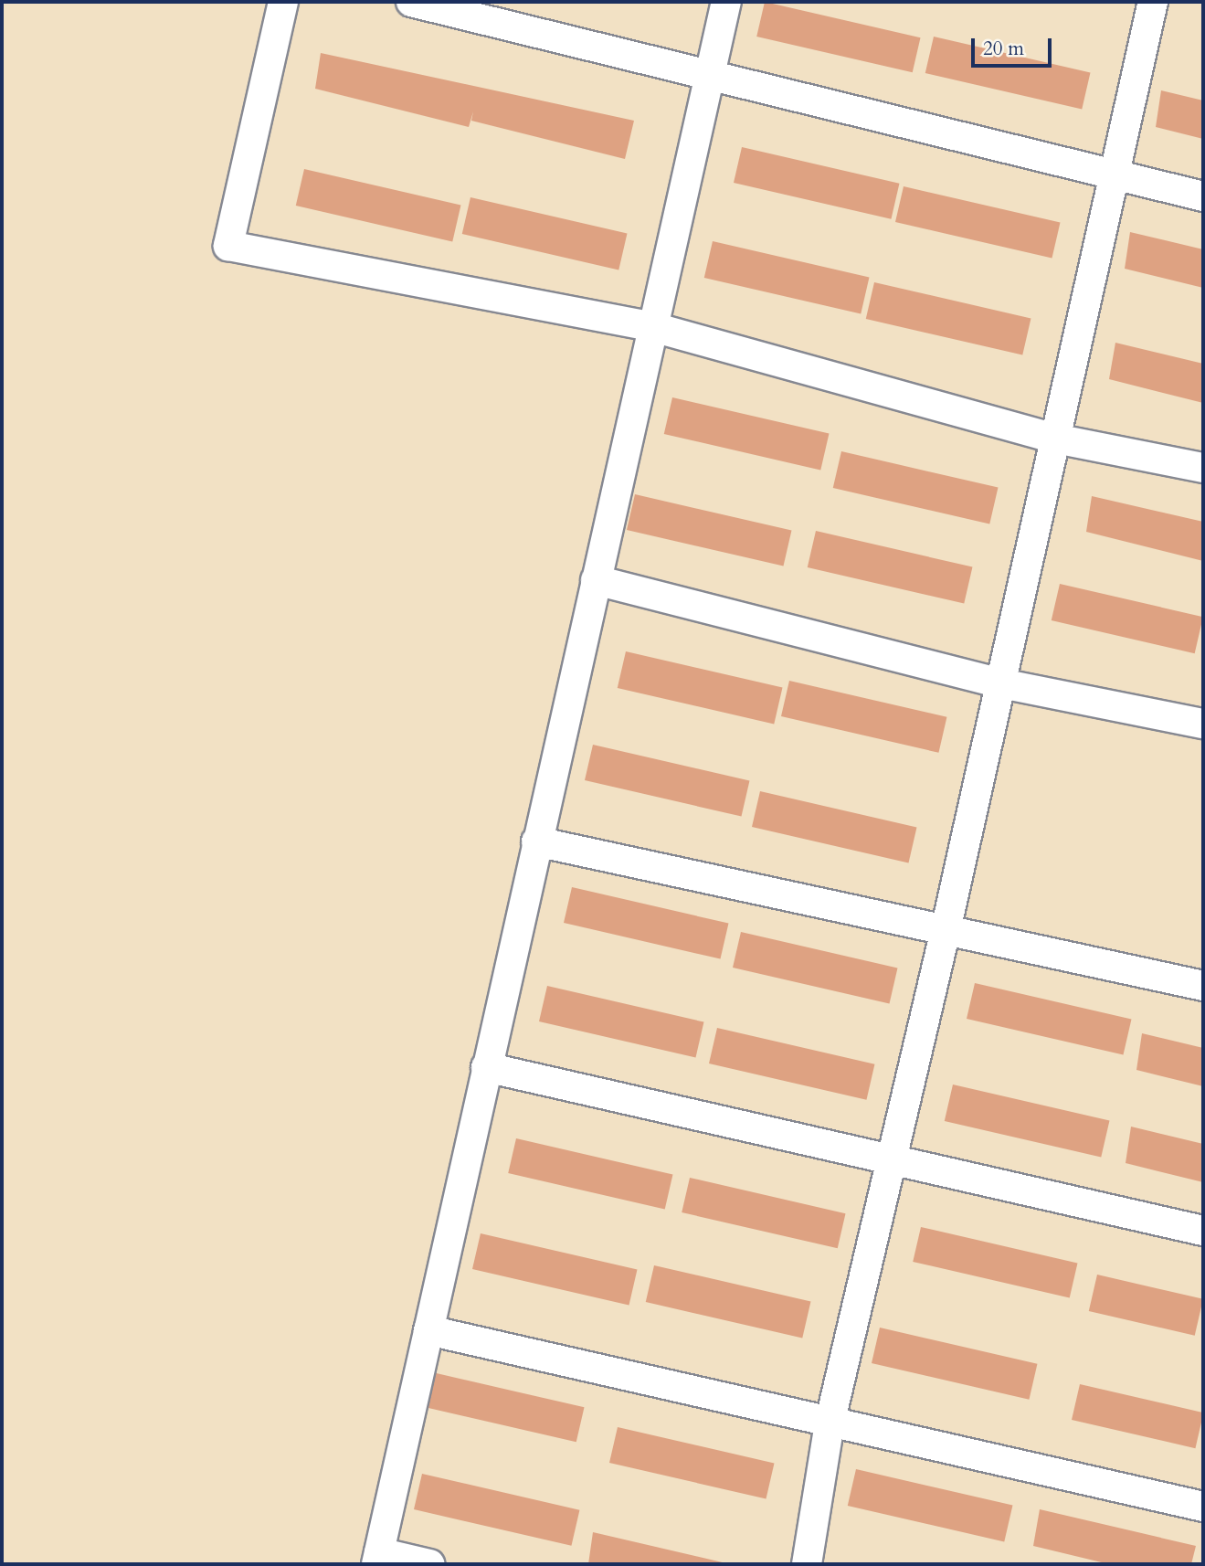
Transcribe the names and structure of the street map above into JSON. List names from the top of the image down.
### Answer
{
  "scale_bar": "20 m"
}
